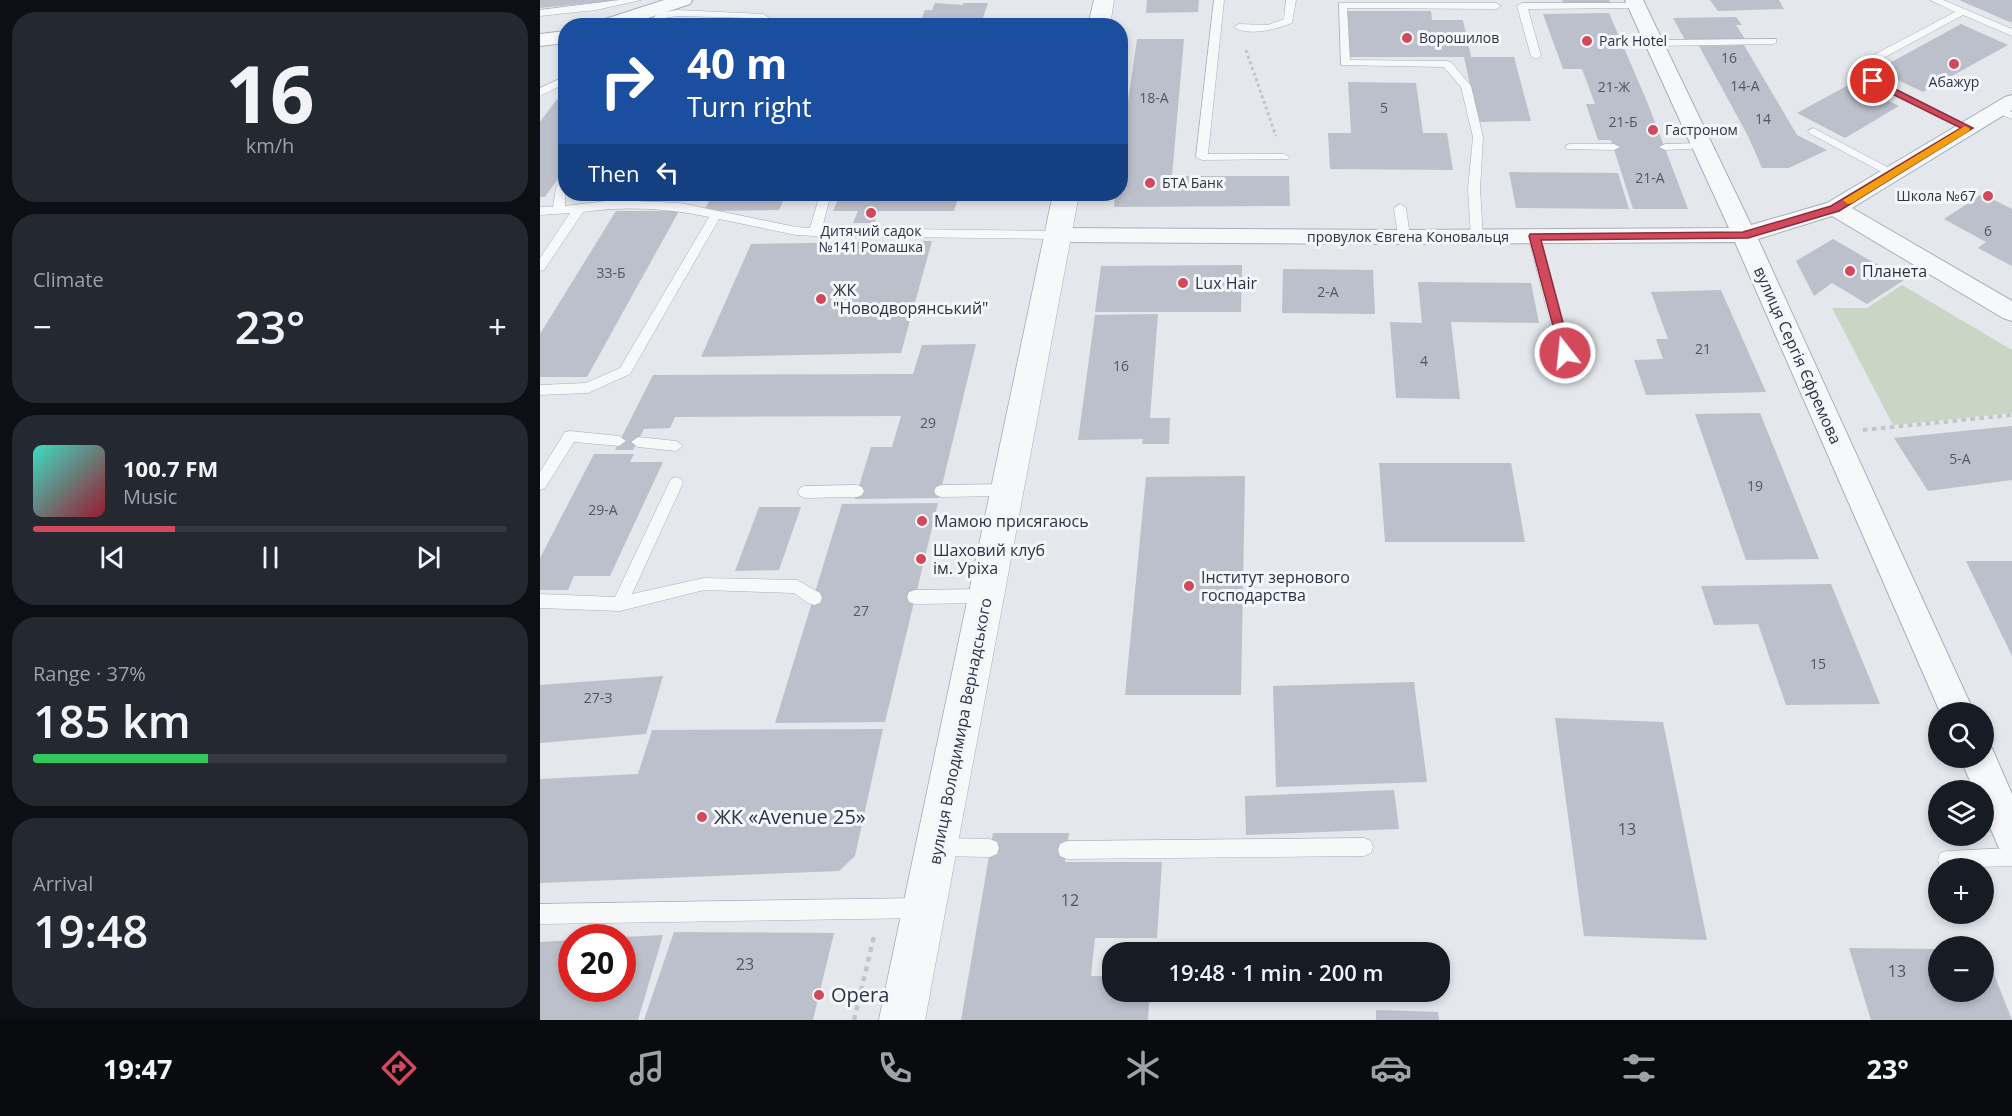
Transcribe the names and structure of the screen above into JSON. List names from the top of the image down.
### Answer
{
  "streets": {
    "street": ["провулок Євгена Коновальця", "вулиця Сергія Єфремова", "вулиця Володимира Вернадського"]
  },
  "crossings": [
    ["провулок Євгена Коновальця", "вулиця Сергія Єфремова"],
    ["провулок Євгена Коновальця", "вулиця Володимира Вернадського"]
  ],
  "places": [
    "Ворошилов",
    "Park Hotel",
    "Абажур",
    "Гастроном",
    "БТА Банк",
    "Школа №67",
    "Дитячий садок №141 Ромашка",
    "Планета",
    "Lux Hair",
    "ЖК \"Новодворянський\"",
    "Мамою присягаюсь",
    "Шаховий клуб ім. Уріха",
    "Інститут зернового господарства",
    "ЖК «Avenue 25»",
    "Opera"
  ],
  "house_numbers": [
    "16",
    "14-А",
    "21-Ж",
    "18-А",
    "5",
    "14",
    "21-Б",
    "21-А",
    "6",
    "33-Б",
    "2-А",
    "21",
    "4",
    "16",
    "29",
    "5-А",
    "19",
    "29-А",
    "27",
    "15",
    "27-З",
    "13",
    "12",
    "23",
    "13"
  ],
  "page": {
    "tile": [
      ["16", "km/h"],
      "Climate",
      ["Range · 37%", "185 km"],
      ["Arrival", "19:48"]
    ],
    "turn": ["40 m", "Turn right"],
    "then": "Then",
    "heat": ["−", "23°", "+"],
    "song": ["100.7 FM", "Music"],
    "map_buttons": ["+", "−"],
    "limit": "20",
    "trip": "19:48 · 1 min · 200 m",
    "tabs": ["19:47", "23°"]
  }
}
